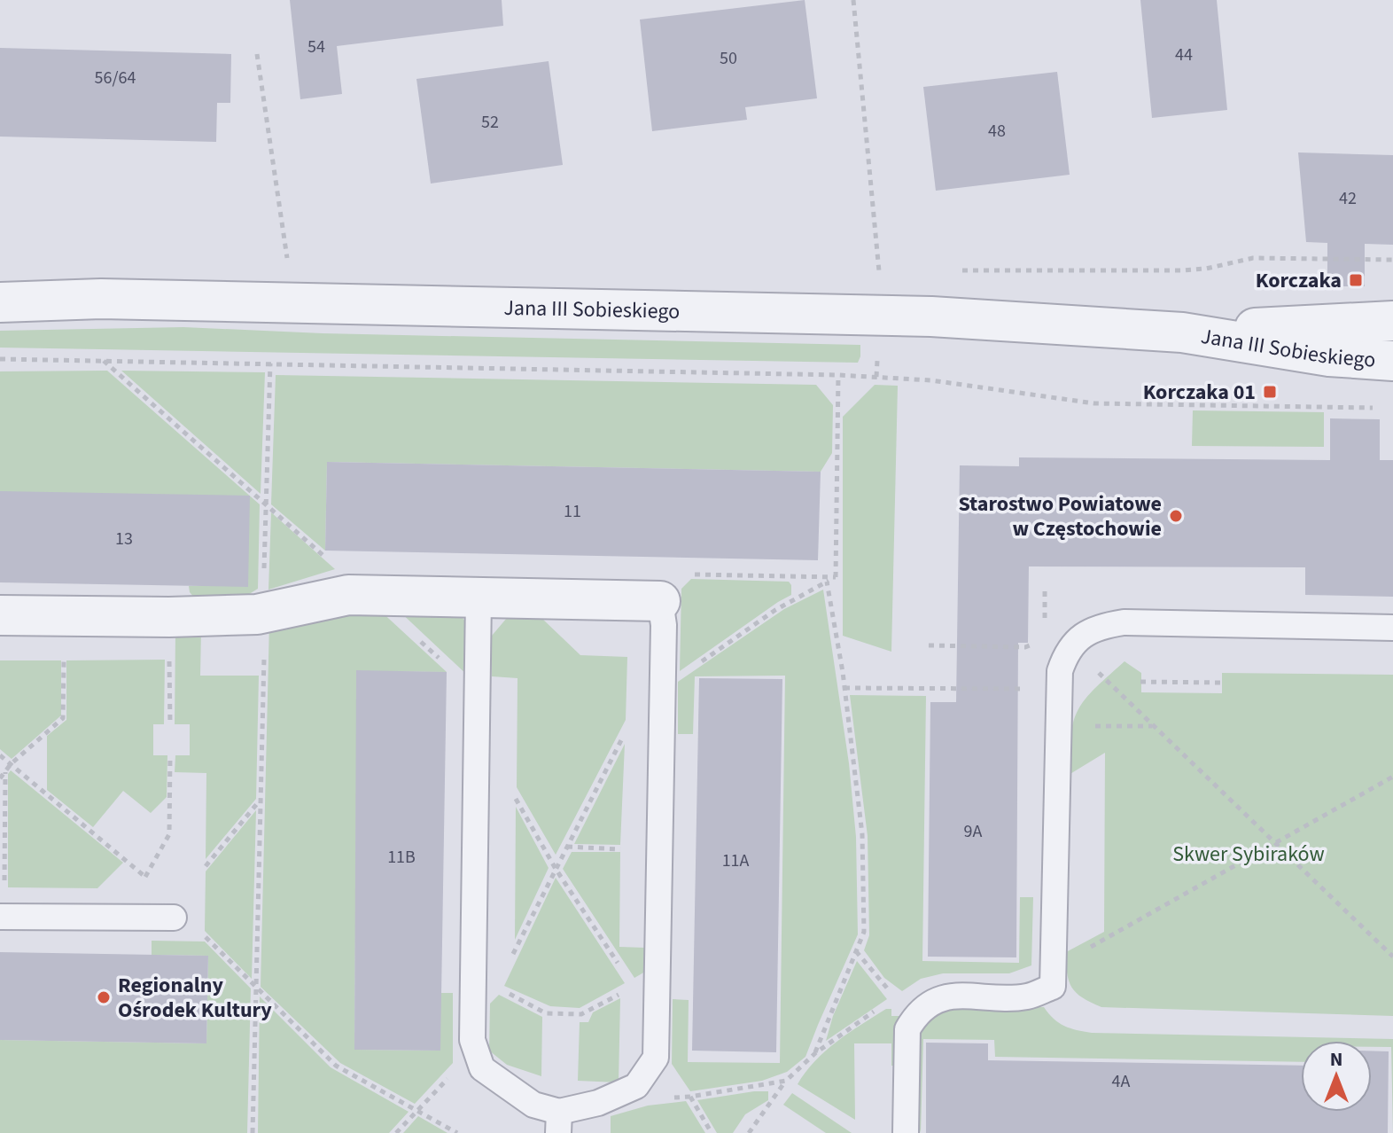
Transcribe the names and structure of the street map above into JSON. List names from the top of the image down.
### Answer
{
  "streets": {
    "street": ["Jana III Sobieskiego"]
  },
  "parks": ["Skwer Sybiraków"],
  "places": {
    "transit": ["Korczaka", "Korczaka 01"],
    "other": ["Starostwo Powiatowe w Częstochowie", "Regionalny Ośrodek Kultury"]
  },
  "house_numbers": [
    "54",
    "44",
    "50",
    "56/64",
    "52",
    "48",
    "42",
    "11",
    "13",
    "9A",
    "11B",
    "11A",
    "4A"
  ],
  "north": "top"
}
